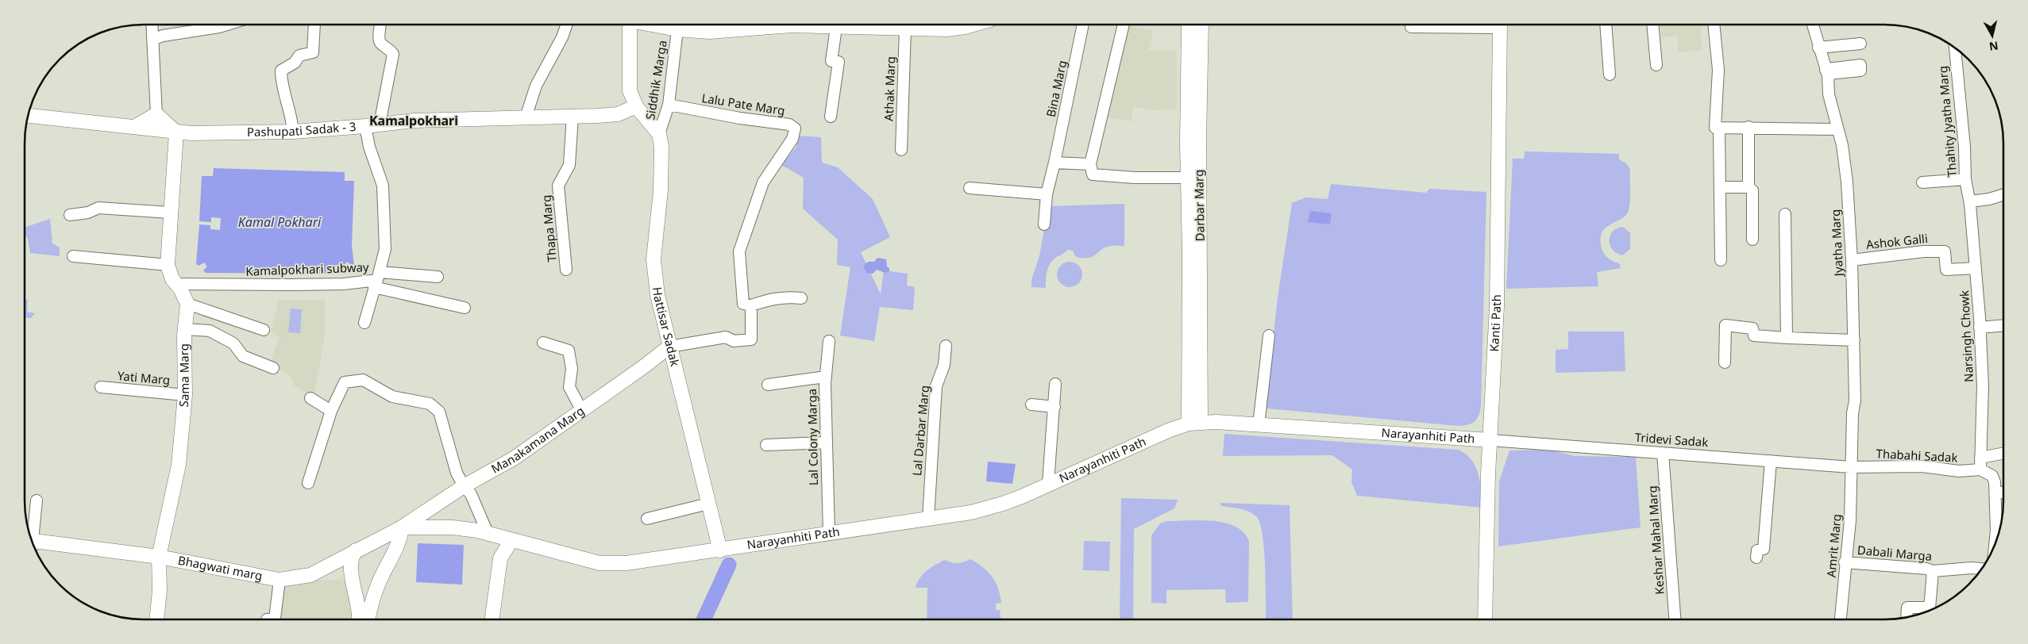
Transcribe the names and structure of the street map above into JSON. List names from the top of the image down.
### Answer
{
  "streets": {
    "main road": [
      "Pashupati Sadak - 3",
      "Darbar Marg",
      "Kanti Path",
      "Hattisar Sadak",
      "Sama Marg",
      "Narayanhiti Path",
      "Manakamana Marg",
      "Bhagwati marg"
    ],
    "street": [
      "Siddhik Marga",
      "Athak Marg",
      "Bina Marg",
      "Lalu Pate Marg",
      "Thahity Jyatha Marg",
      "Thapa Marg",
      "Ashok Galli",
      "Jyatha Marg",
      "Kamalpokhari subway",
      "Narsingh Chowk",
      "Yati Marg",
      "Lal Darbar Marg",
      "Lal Colony Marga",
      "Tridevi Sadak",
      "Thabahi Sadak",
      "Keshar Mahal Marg",
      "Amrit Marg",
      "Dabali Marga"
    ]
  },
  "crossings": [
    ["Siddhik Marga", "Lalu Pate Marg"],
    ["Siddhik Marga", "Hattisar Sadak"],
    ["Thahity Jyatha Marg", "Narsingh Chowk"],
    ["Pashupati Sadak - 3", "Thapa Marg"],
    ["Pashupati Sadak - 3", "Kamalpokhari subway"],
    ["Ashok Galli", "Jyatha Marg"],
    ["Ashok Galli", "Narsingh Chowk"],
    ["Jyatha Marg", "Tridevi Sadak"],
    ["Jyatha Marg", "Thabahi Sadak"],
    ["Jyatha Marg", "Amrit Marg"],
    ["Kanti Path", "Narayanhiti Path"],
    ["Kanti Path", "Tridevi Sadak"],
    ["Hattisar Sadak", "Narayanhiti Path"],
    ["Hattisar Sadak", "Manakamana Marg"],
    ["Narsingh Chowk", "Thabahi Sadak"],
    ["Sama Marg", "Yati Marg"],
    ["Sama Marg", "Bhagwati marg"],
    ["Lal Darbar Marg", "Narayanhiti Path"],
    ["Narayanhiti Path", "Lal Colony Marga"],
    ["Narayanhiti Path", "Manakamana Marg"],
    ["Narayanhiti Path", "Tridevi Sadak"],
    ["Narayanhiti Path", "Bhagwati marg"],
    ["Manakamana Marg", "Bhagwati marg"],
    ["Tridevi Sadak", "Thabahi Sadak"],
    ["Tridevi Sadak", "Keshar Mahal Marg"],
    ["Tridevi Sadak", "Amrit Marg"],
    ["Thabahi Sadak", "Amrit Marg"],
    ["Amrit Marg", "Dabali Marga"]
  ],
  "districts": ["Kamalpokhari"],
  "water": ["Kamal Pokhari"],
  "north": "bottom"
}
